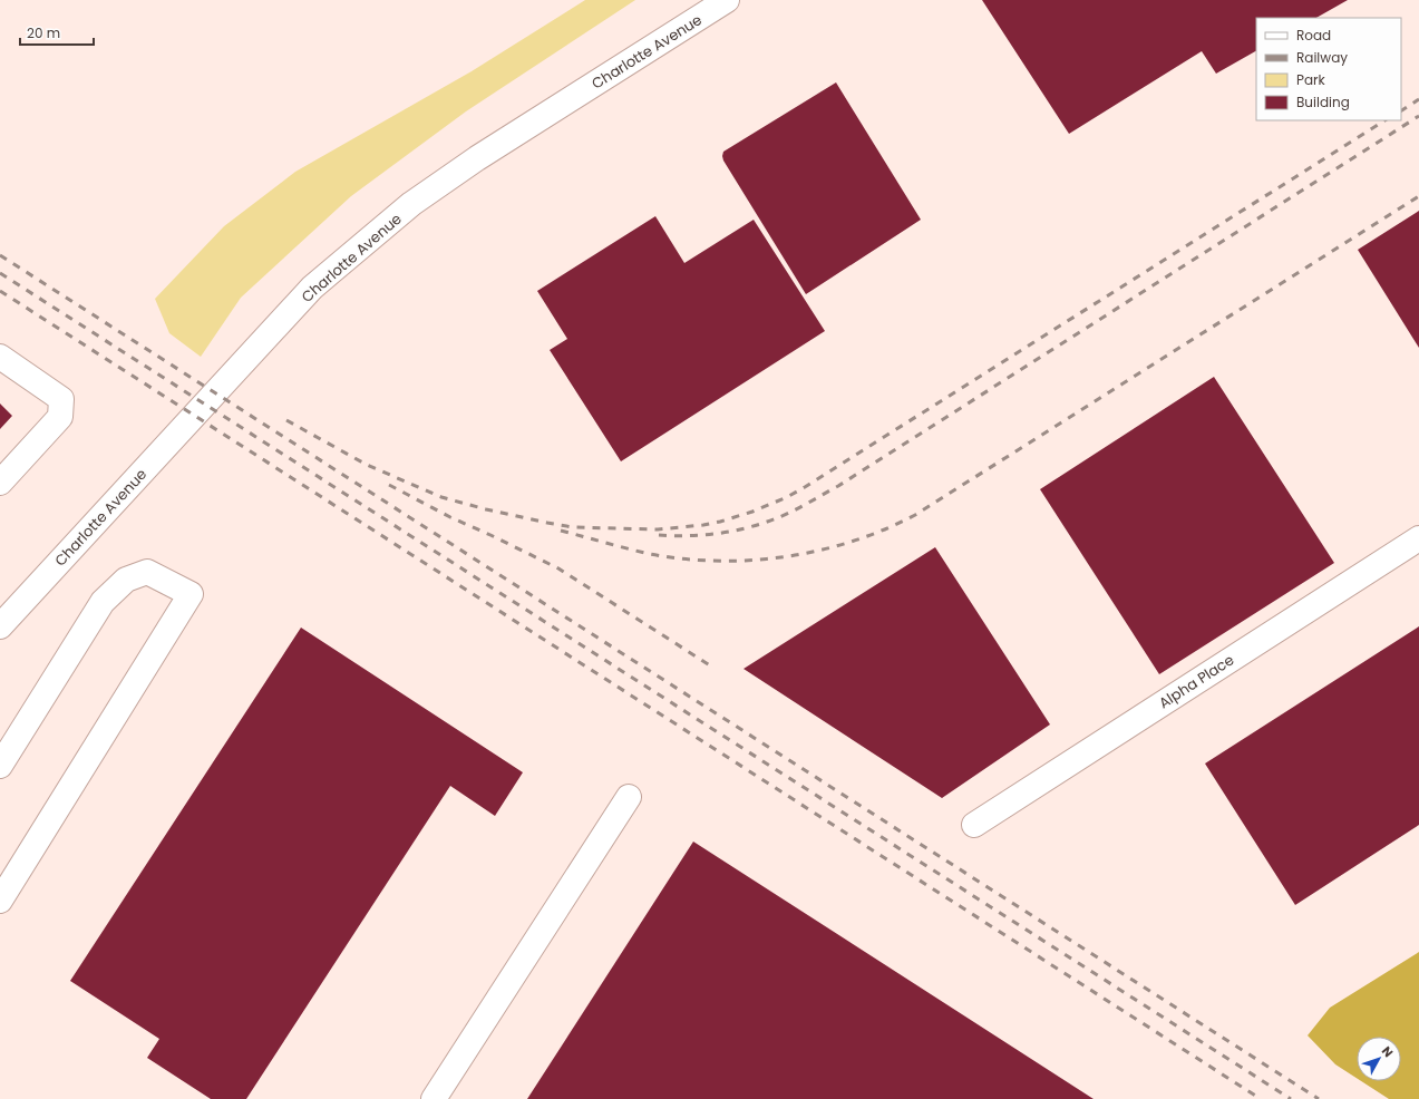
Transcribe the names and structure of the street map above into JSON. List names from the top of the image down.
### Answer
{
  "streets": {
    "street": ["Charlotte Avenue", "Alpha Place"]
  },
  "legend": [
    "Road",
    "Railway",
    "Park",
    "Building"
  ],
  "scale_bar": "20 m",
  "north": "top right"
}
